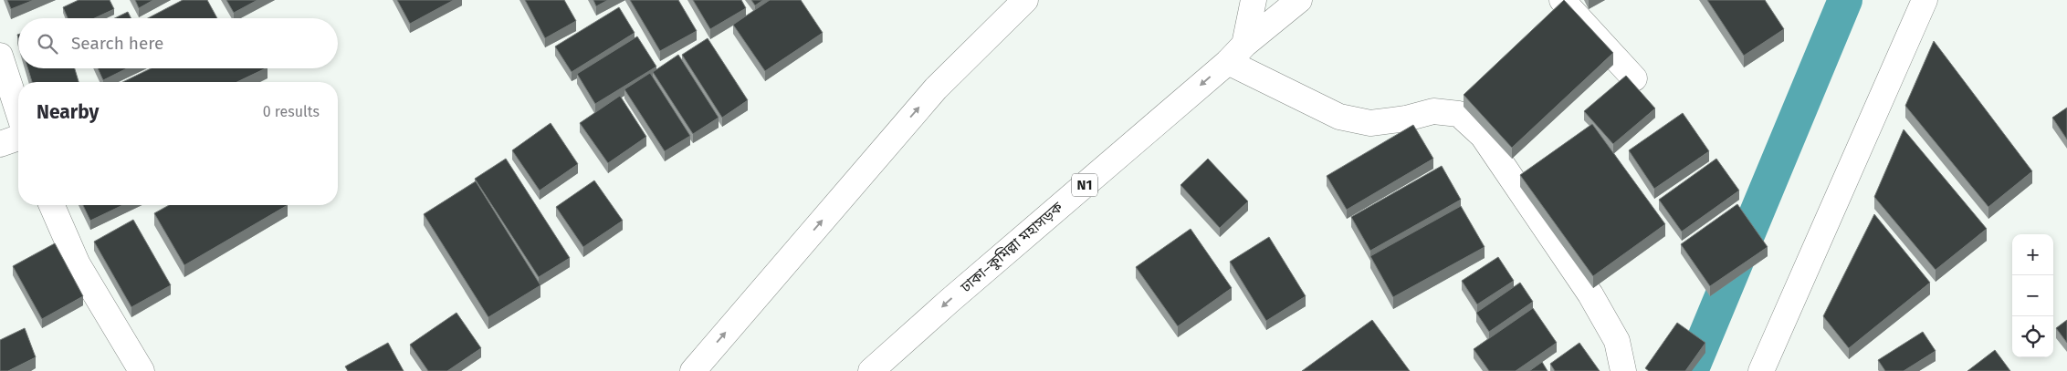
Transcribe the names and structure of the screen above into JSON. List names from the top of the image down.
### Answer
{
  "streets": {
    "main road": ["N1", "ঢাকা–কুমিল্লা মহাসড়ক"]
  },
  "page": {
    "search": "Search here",
    "heading": ["Nearby", "0 results"],
    "map_buttons": ["+", "−"]
  }
}
